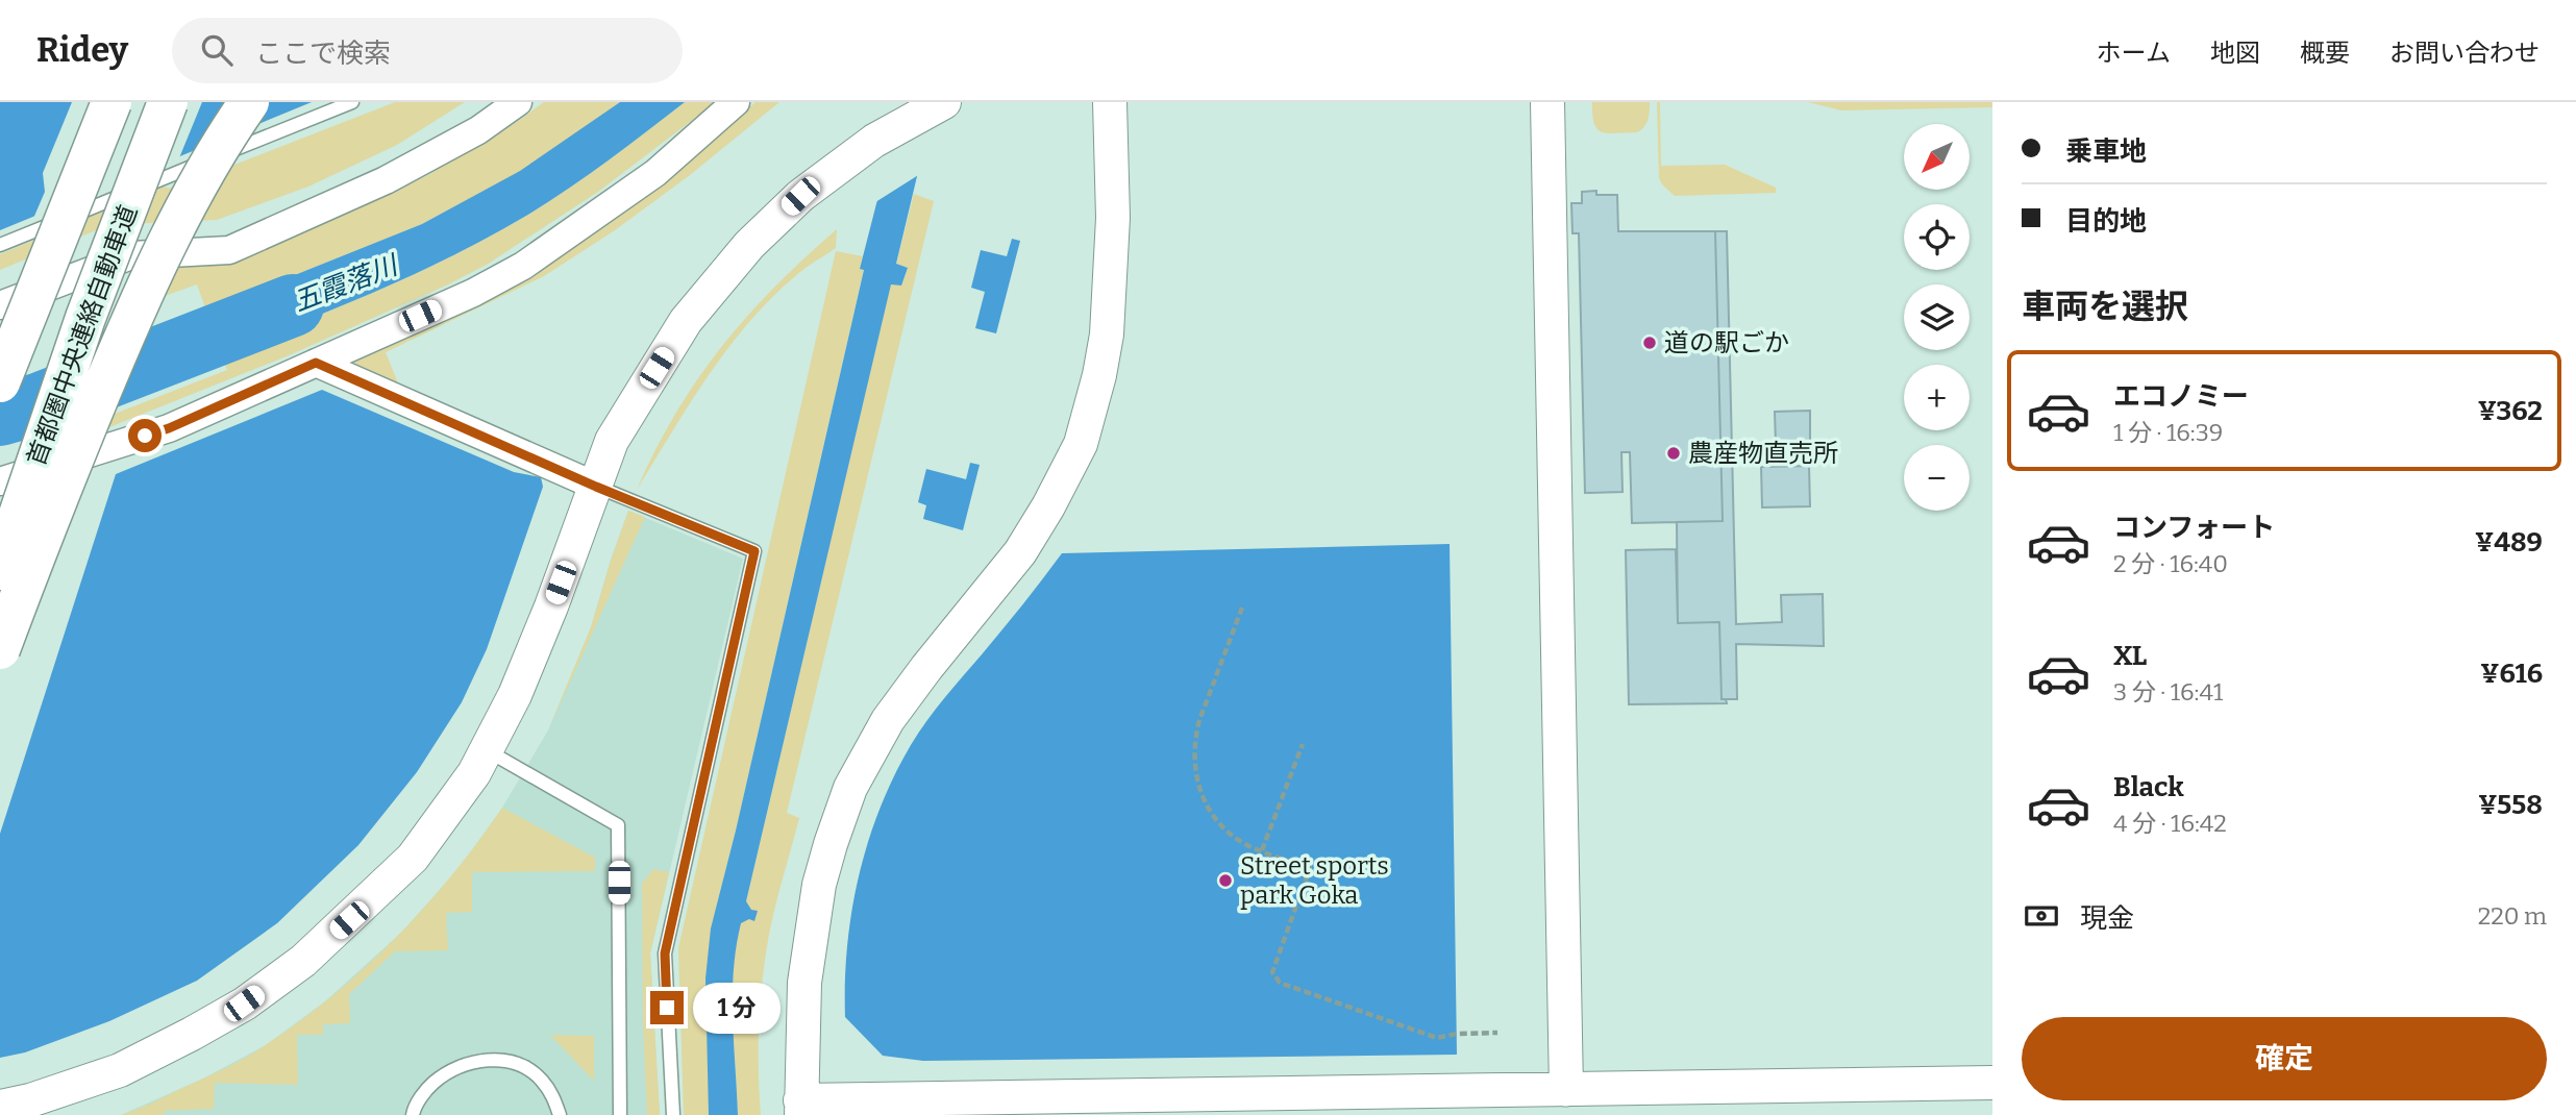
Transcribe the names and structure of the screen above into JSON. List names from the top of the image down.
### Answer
{
  "streets": {
    "highway": ["首都圏中央連絡自動車道"]
  },
  "water": ["五霞落川"],
  "places": ["道の駅ごか", "農産物直売所", "Street sports park Goka"],
  "north": "bottom left",
  "page": {
    "header": "Ridey",
    "search": "ここで検索",
    "nav": [
      "ホーム",
      "地図",
      "概要",
      "お問い合わせ"
    ],
    "banner": ["乗車地", "目的地"],
    "map_buttons": ["+", "−"],
    "heading": "車両を選択",
    "list": [
      {
        "name": "エコノミー",
        "note": "1 分 · 16:39",
        "value": "¥362"
      },
      {
        "name": "コンフォート",
        "note": "2 分 · 16:40",
        "value": "¥489"
      },
      {
        "name": "XL",
        "note": "3 分 · 16:41",
        "value": "¥616"
      },
      {
        "name": "Black",
        "note": "4 分 · 16:42",
        "value": "¥558"
      }
    ],
    "pay": ["現金", "220 m"],
    "bubble": "1 分",
    "buttons": "確定"
  }
}
